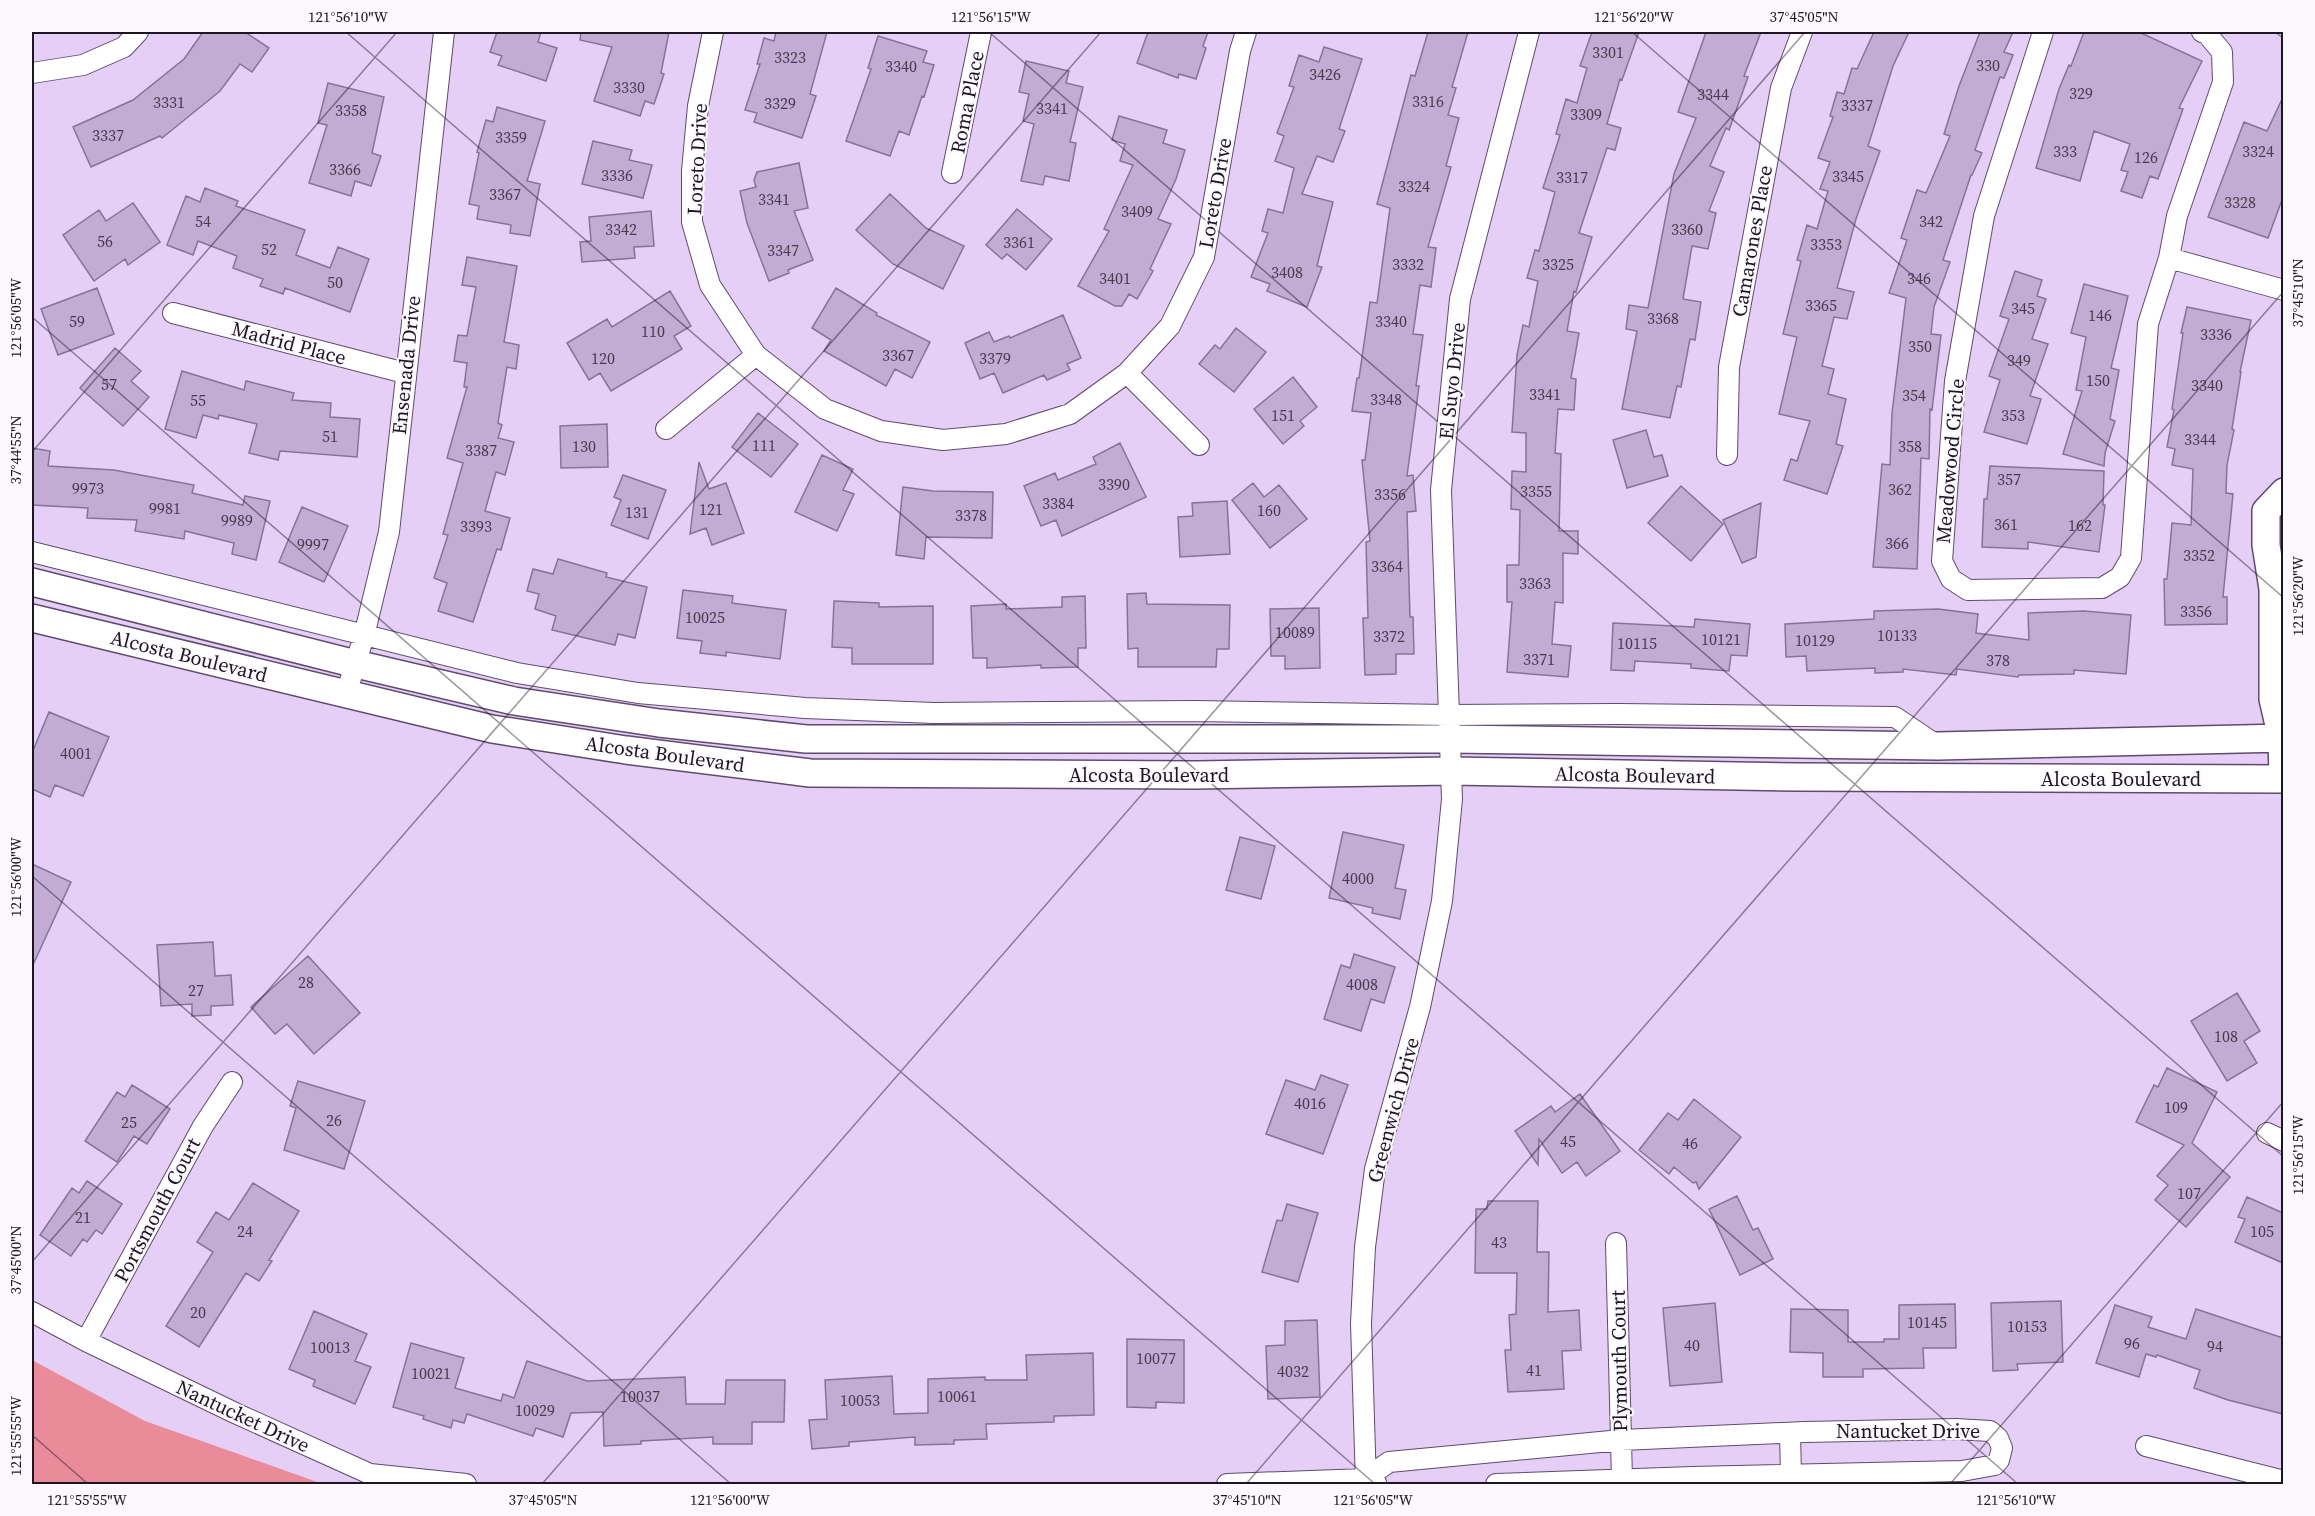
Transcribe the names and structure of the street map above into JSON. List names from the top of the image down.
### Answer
{
  "streets": {
    "main road": ["Alcosta Boulevard"],
    "street": [
      "Roma Place",
      "Loreto Drive",
      "Camarones Place",
      "Madrid Place",
      "Ensenada Drive",
      "El Suyo Drive",
      "Meadowood Circle",
      "Greenwich Drive",
      "Portsmouth Court",
      "Plymouth Court",
      "Nantucket Drive"
    ]
  },
  "crossings": [
    ["Madrid Place", "Ensenada Drive"],
    ["Ensenada Drive", "Alcosta Boulevard"],
    ["El Suyo Drive", "Alcosta Boulevard"],
    ["El Suyo Drive", "Greenwich Drive"],
    ["Alcosta Boulevard", "Greenwich Drive"],
    ["Greenwich Drive", "Nantucket Drive"],
    ["Portsmouth Court", "Nantucket Drive"],
    ["Plymouth Court", "Nantucket Drive"]
  ],
  "house_numbers": [
    "3301",
    "3323",
    "330",
    "3340",
    "3426",
    "3330",
    "329",
    "3344",
    "3316",
    "3331",
    "3329",
    "3337",
    "3341",
    "3358",
    "3309",
    "3337",
    "3359",
    "333",
    "3324",
    "126",
    "3366",
    "3336",
    "3345",
    "3317",
    "3324",
    "3367",
    "3341",
    "3328",
    "3409",
    "54",
    "342",
    "3342",
    "3360",
    "56",
    "3361",
    "3353",
    "52",
    "3347",
    "3332",
    "3325",
    "3408",
    "3401",
    "346",
    "50",
    "3365",
    "345",
    "146",
    "3368",
    "59",
    "3340",
    "110",
    "3336",
    "350",
    "3367",
    "120",
    "3379",
    "349",
    "150",
    "57",
    "3340",
    "3341",
    "354",
    "3348",
    "55",
    "151",
    "353",
    "51",
    "3344",
    "111",
    "130",
    "358",
    "3387",
    "357",
    "3390",
    "9973",
    "362",
    "3355",
    "3356",
    "3384",
    "9981",
    "121",
    "160",
    "131",
    "3378",
    "9989",
    "361",
    "162",
    "3393",
    "366",
    "9997",
    "3352",
    "3364",
    "3363",
    "3356",
    "10025",
    "10089",
    "10133",
    "3372",
    "10121",
    "10129",
    "10115",
    "3371",
    "378",
    "4001",
    "4000",
    "28",
    "4008",
    "27",
    "108",
    "4016",
    "109",
    "26",
    "25",
    "45",
    "46",
    "107",
    "21",
    "24",
    "105",
    "43",
    "20",
    "10145",
    "10153",
    "96",
    "40",
    "94",
    "10013",
    "10077",
    "41",
    "4032",
    "10021",
    "10037",
    "10061",
    "10053",
    "10029"
  ],
  "coordinates": [
    "121°56'10\"W",
    "121°56'15\"W",
    "121°56'20\"W",
    "37°45'05\"N",
    "37°45'10\"N",
    "121°56'05\"W",
    "37°44'55\"N",
    "121°56'00\"W",
    "37°45'00\"N",
    "121°55'55\"W"
  ]
}
